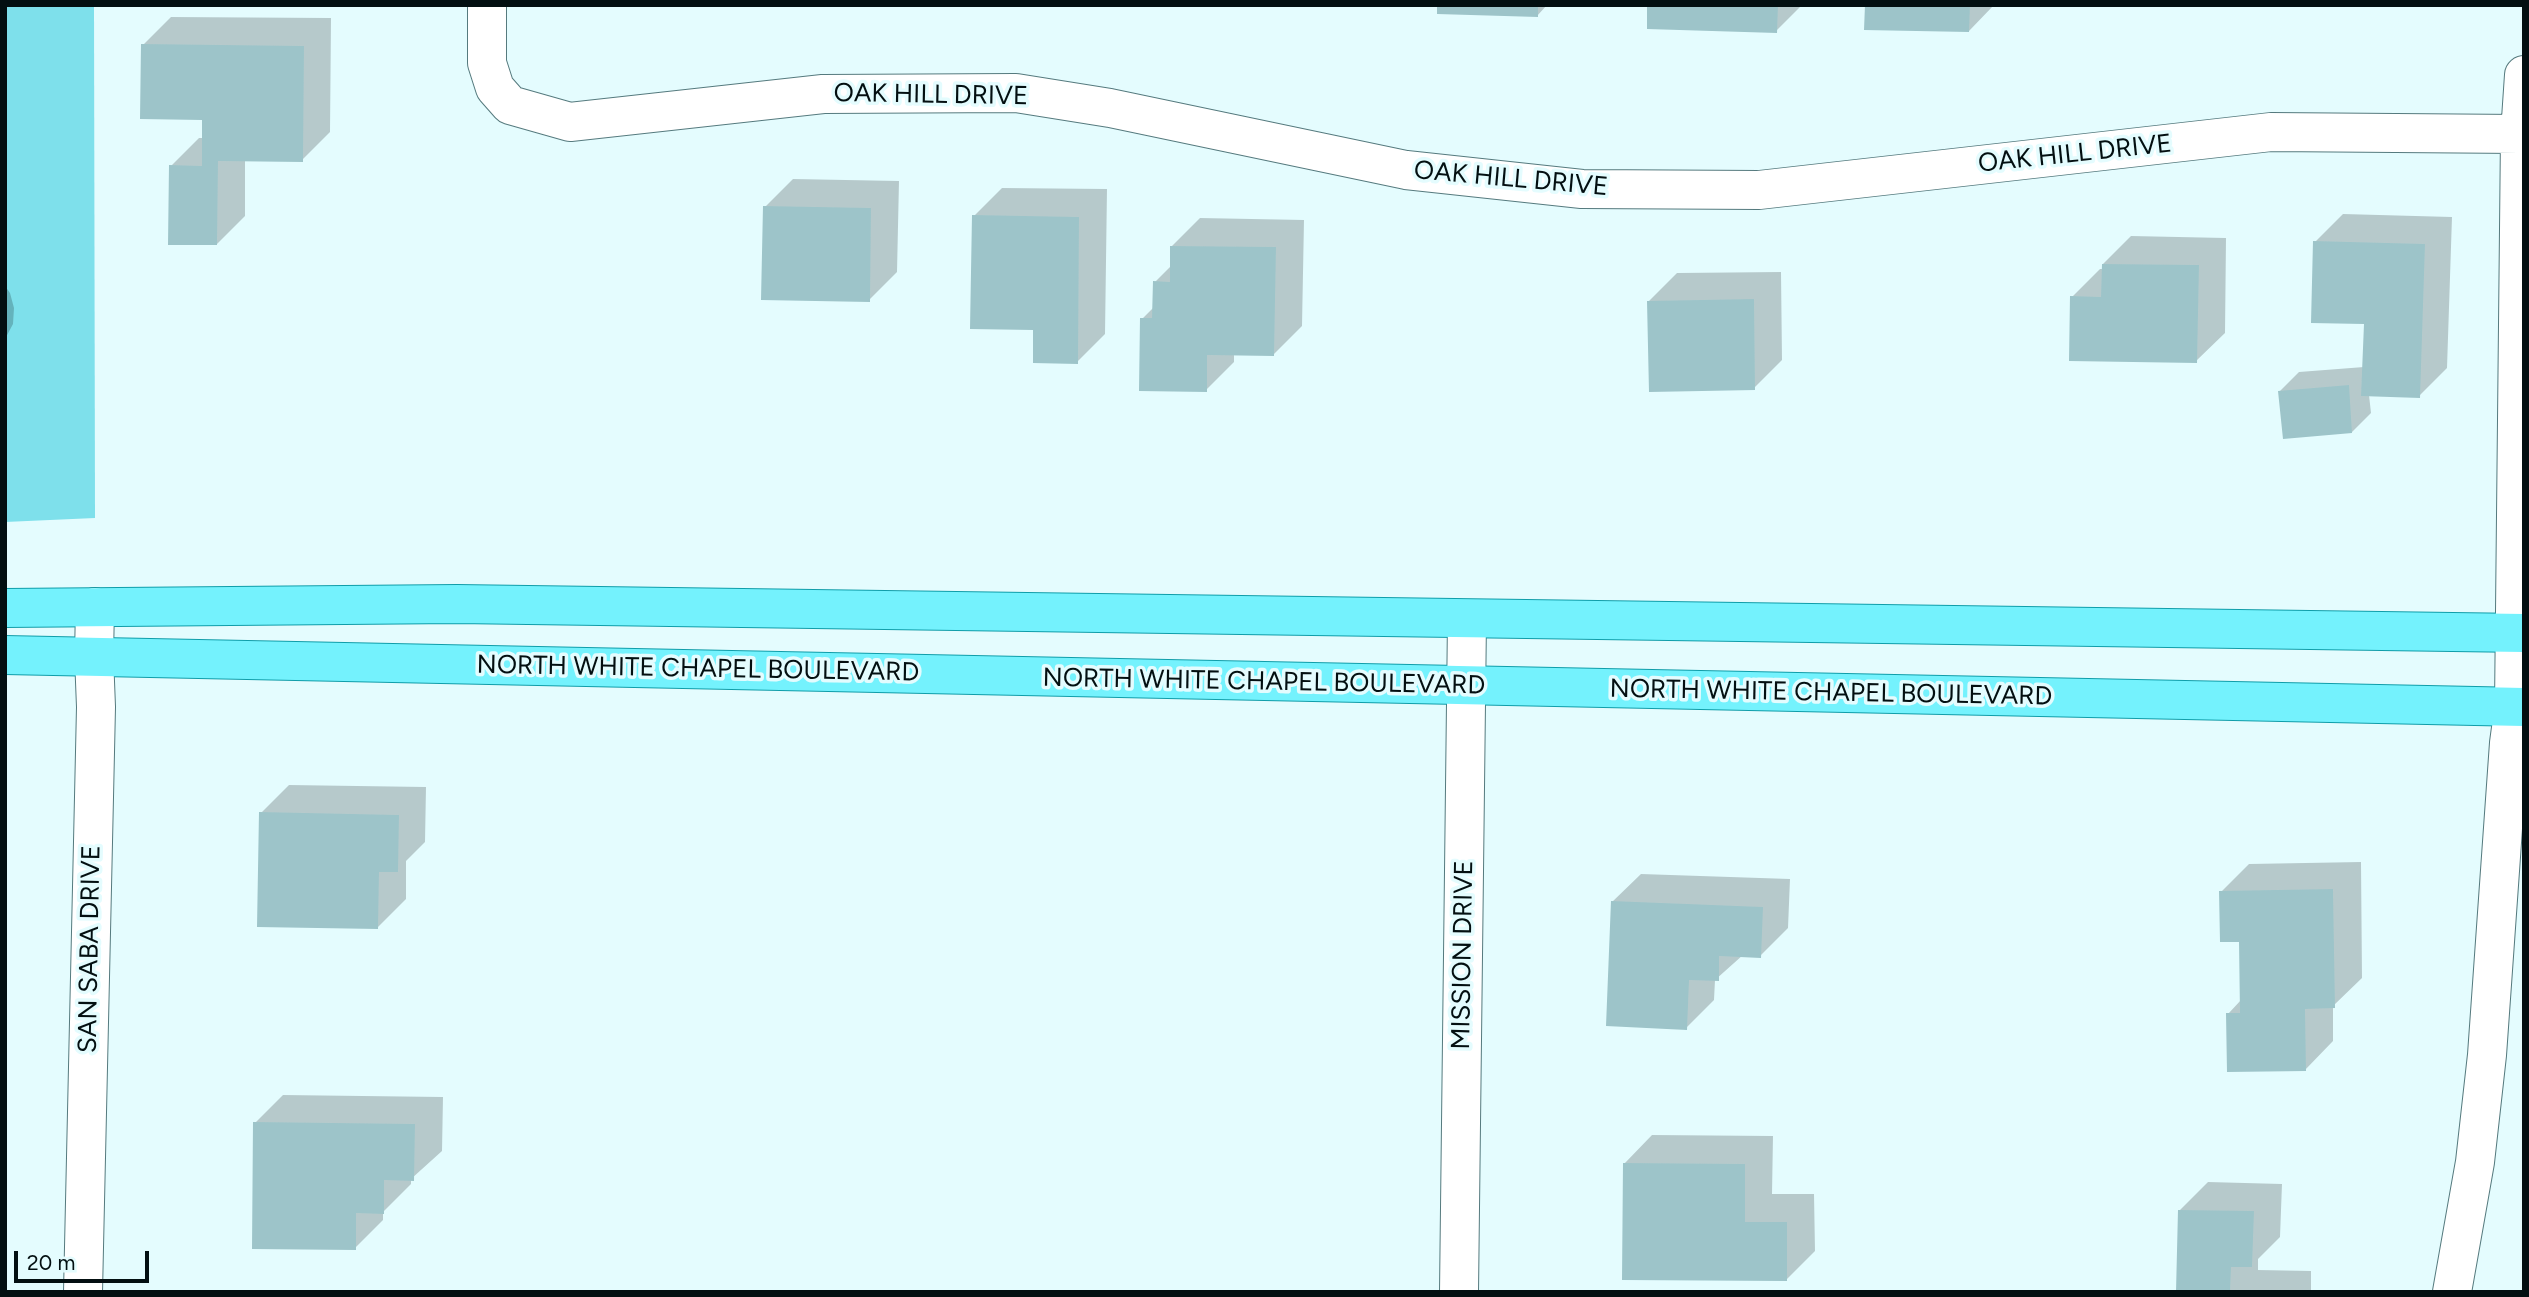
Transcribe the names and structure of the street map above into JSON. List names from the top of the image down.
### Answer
{
  "streets": {
    "main road": ["NORTH WHITE CHAPEL BOULEVARD"],
    "street": ["OAK HILL DRIVE", "SAN SABA DRIVE", "MISSION DRIVE"]
  },
  "crossings": [
    ["NORTH WHITE CHAPEL BOULEVARD", "SAN SABA DRIVE"],
    ["NORTH WHITE CHAPEL BOULEVARD", "MISSION DRIVE"]
  ],
  "scale_bar": "20 m"
}
